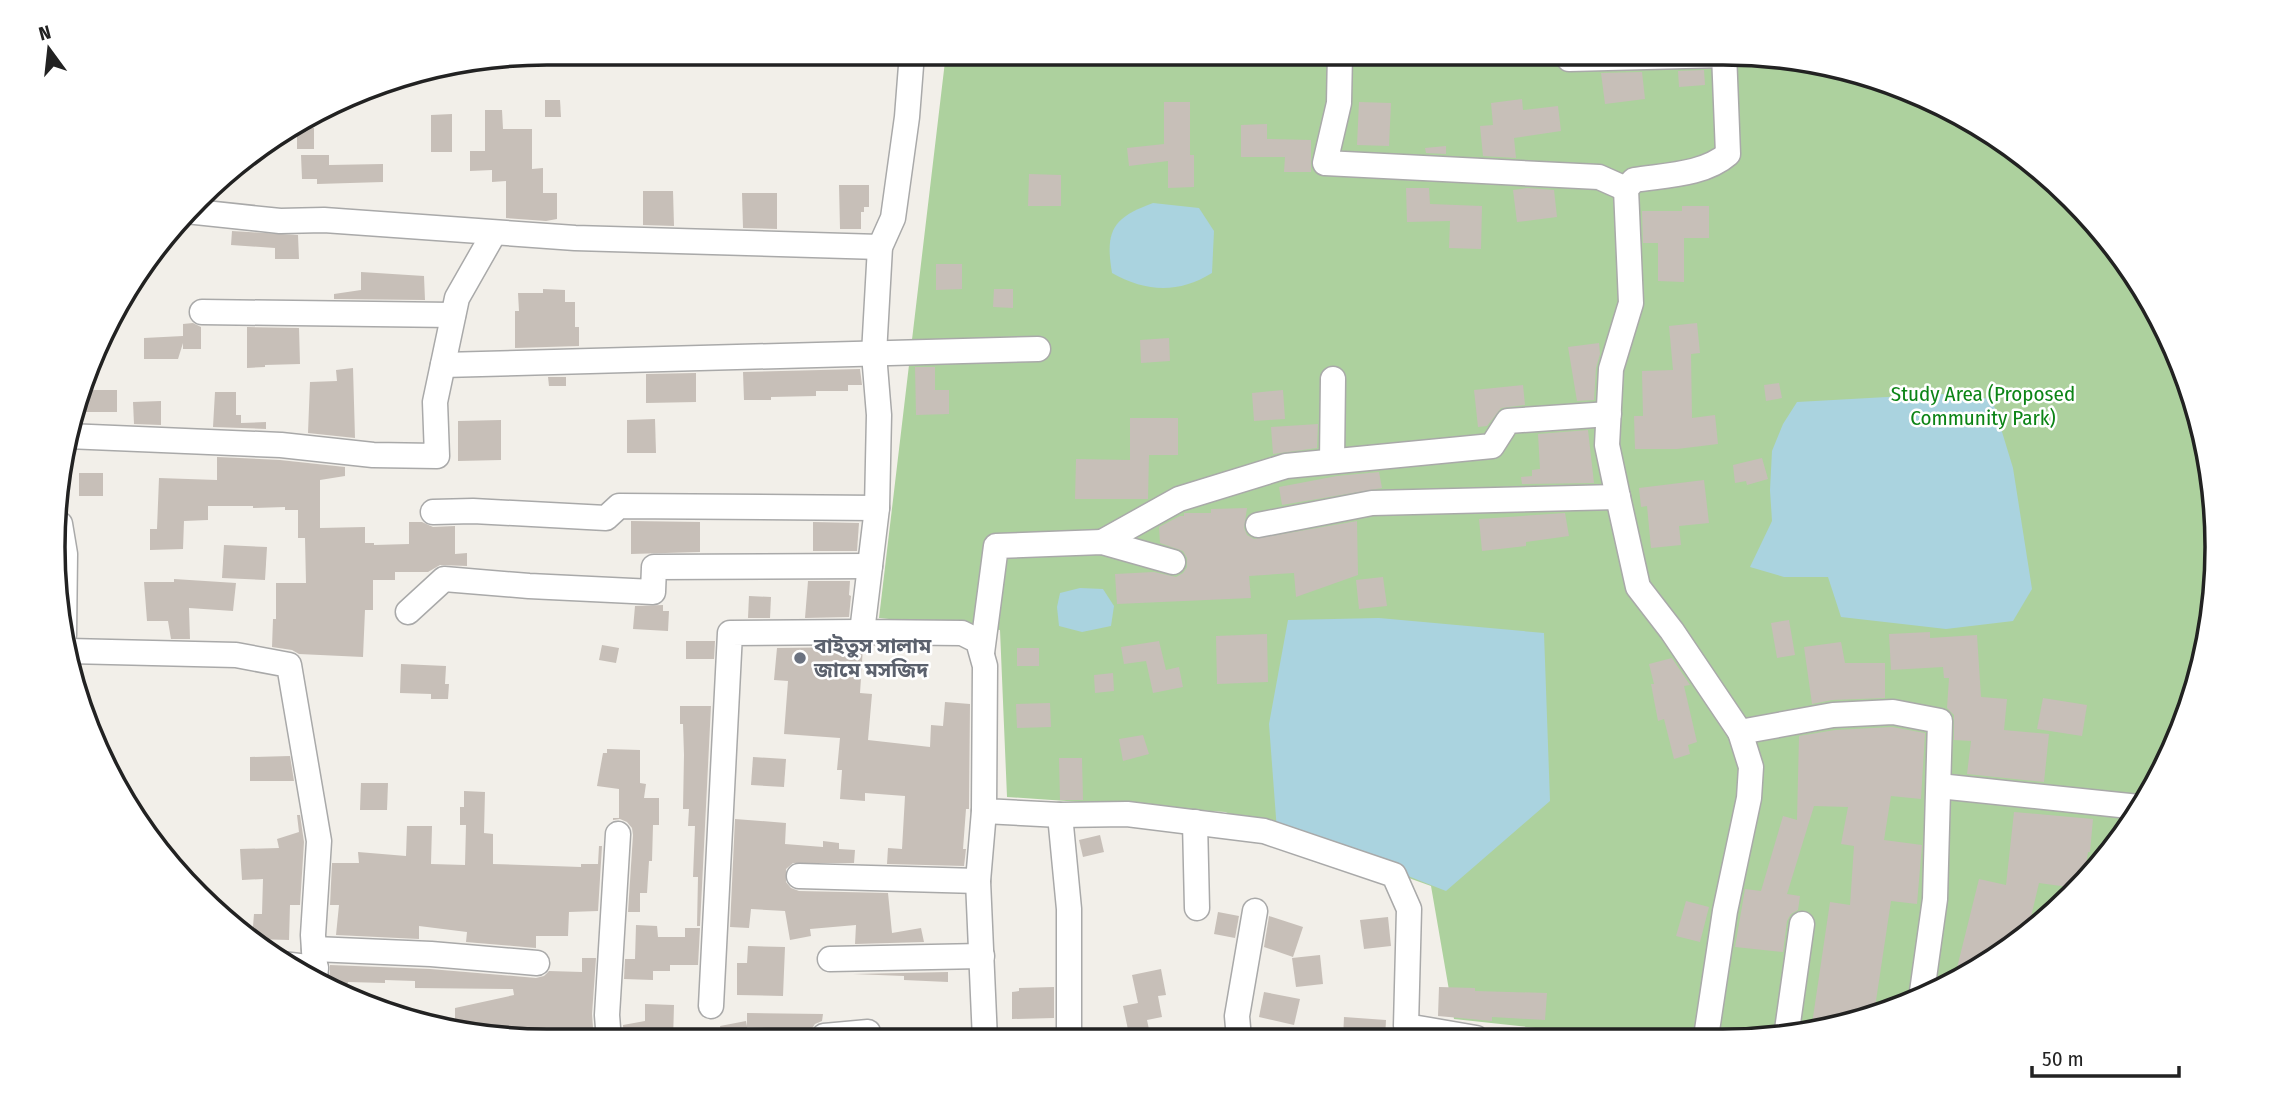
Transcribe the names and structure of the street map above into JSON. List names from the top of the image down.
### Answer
{
  "parks": ["Study Area (Proposed Community Park)"],
  "places": ["বাইতুস সালাম জামে মসজিদ"],
  "scale_bar": "50 m",
  "north": "top"
}
